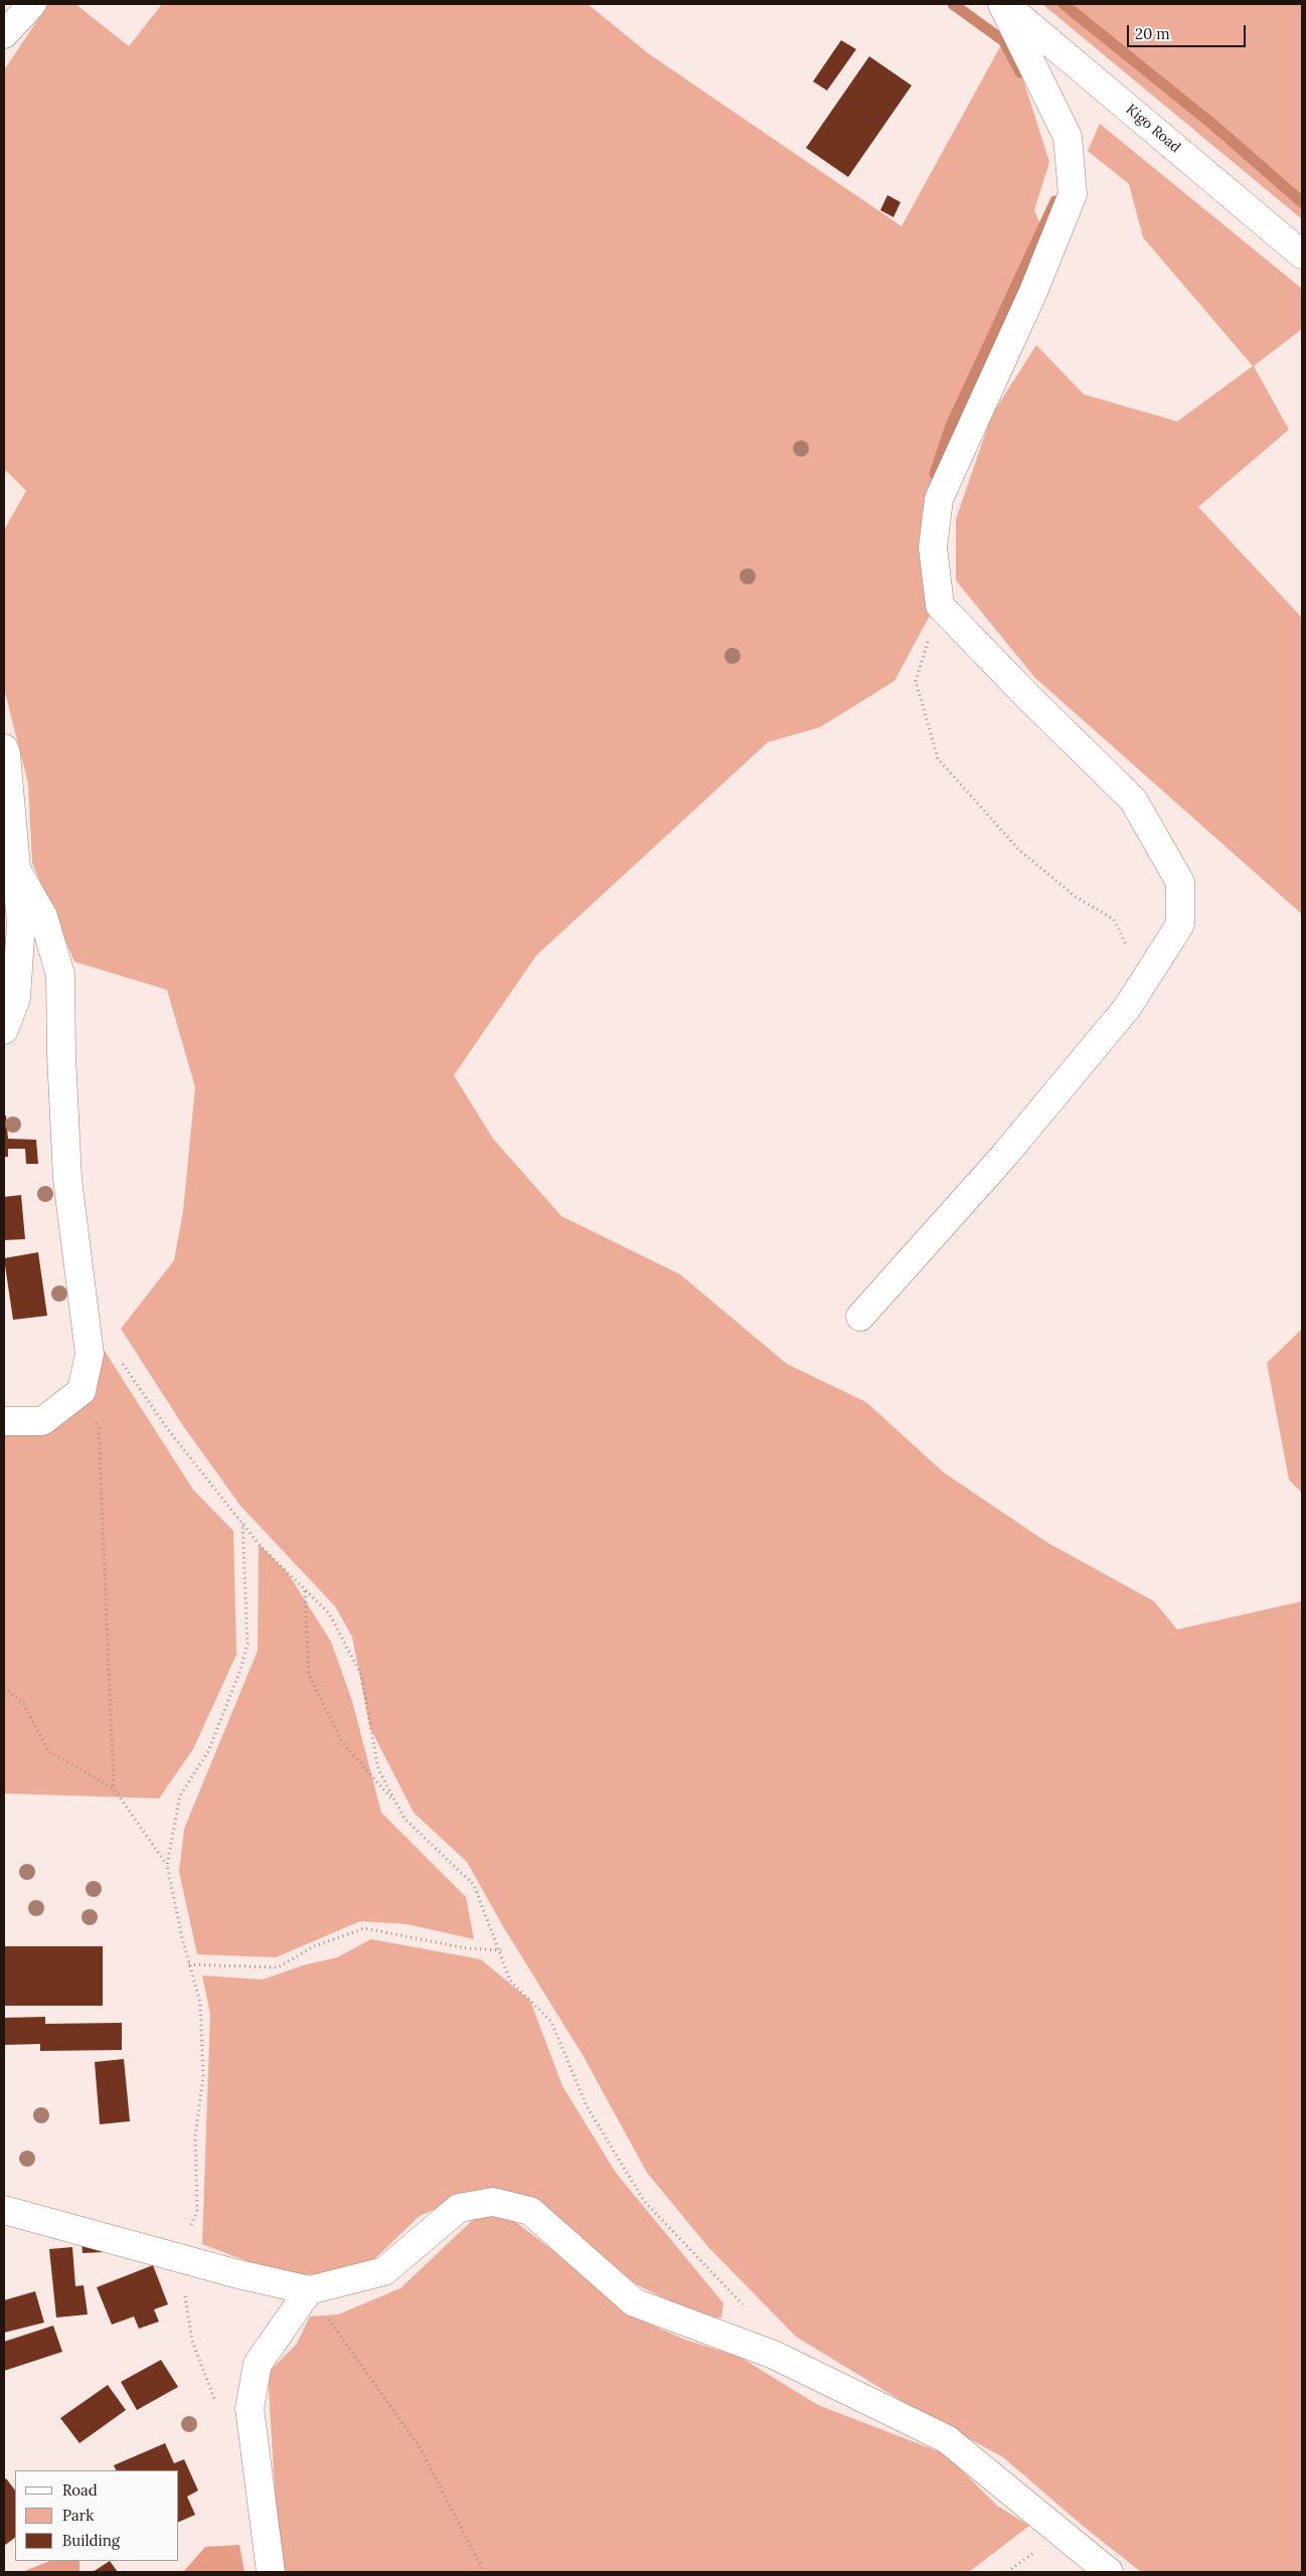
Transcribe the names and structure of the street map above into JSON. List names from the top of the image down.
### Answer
{
  "streets": {
    "street": ["Kigo Road"]
  },
  "legend": ["Road", "Park", "Building"],
  "scale_bar": "20 m"
}
